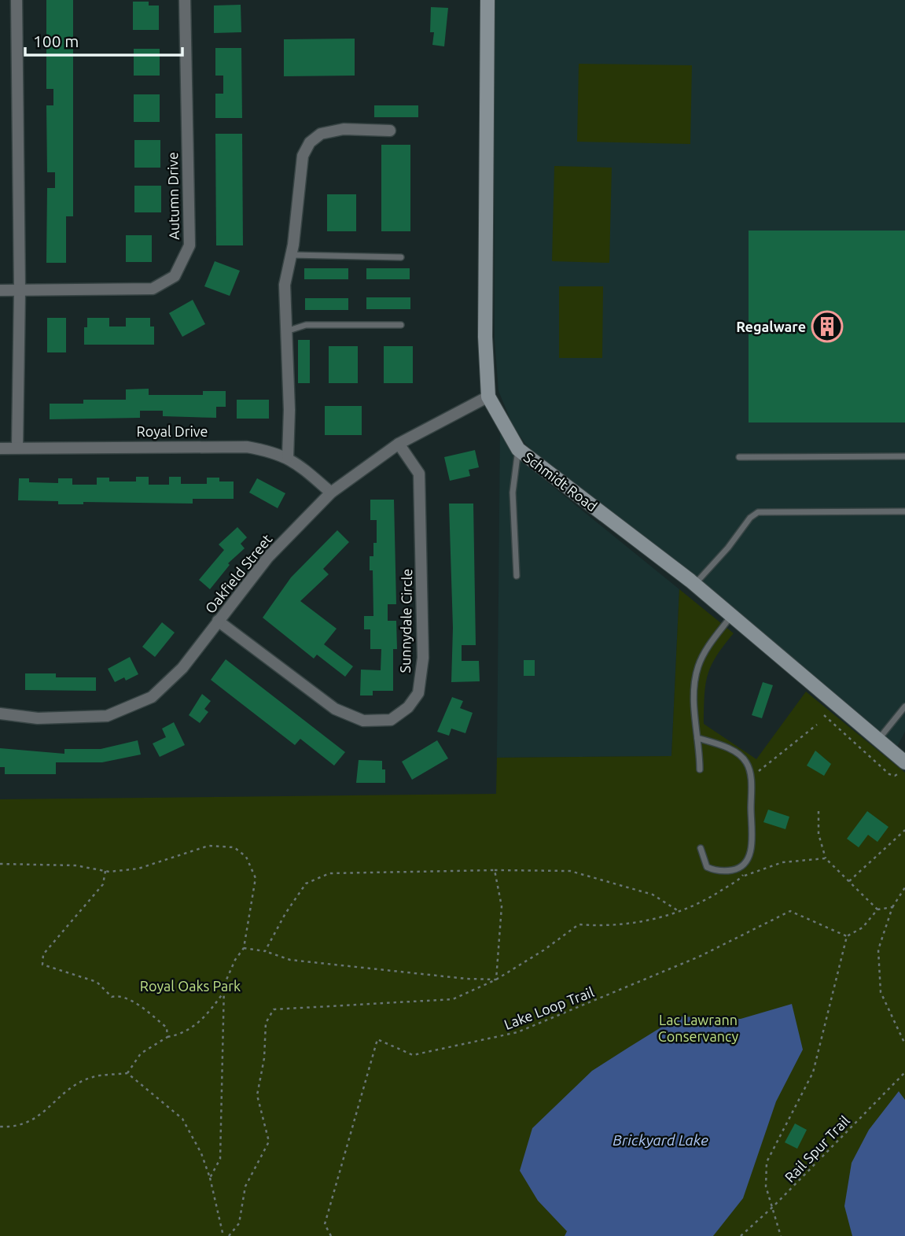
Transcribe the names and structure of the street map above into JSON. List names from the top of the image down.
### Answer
{
  "streets": {
    "street": [
      "Autumn Drive",
      "Royal Drive",
      "Schmidt Road",
      "Oakfield Street",
      "Sunnydale Circle"
    ],
    "path": ["Lake Loop Trail", "Rail Spur Trail"]
  },
  "crossings": [
    ["Royal Drive", "Oakfield Street"],
    ["Schmidt Road", "Oakfield Street"],
    ["Oakfield Street", "Sunnydale Circle"]
  ],
  "water": ["Brickyard Lake"],
  "parks": ["Royal Oaks Park", "Lac Lawrann Conservancy"],
  "places": {
    "building": ["Regalware"]
  },
  "scale_bar": "100 m"
}
